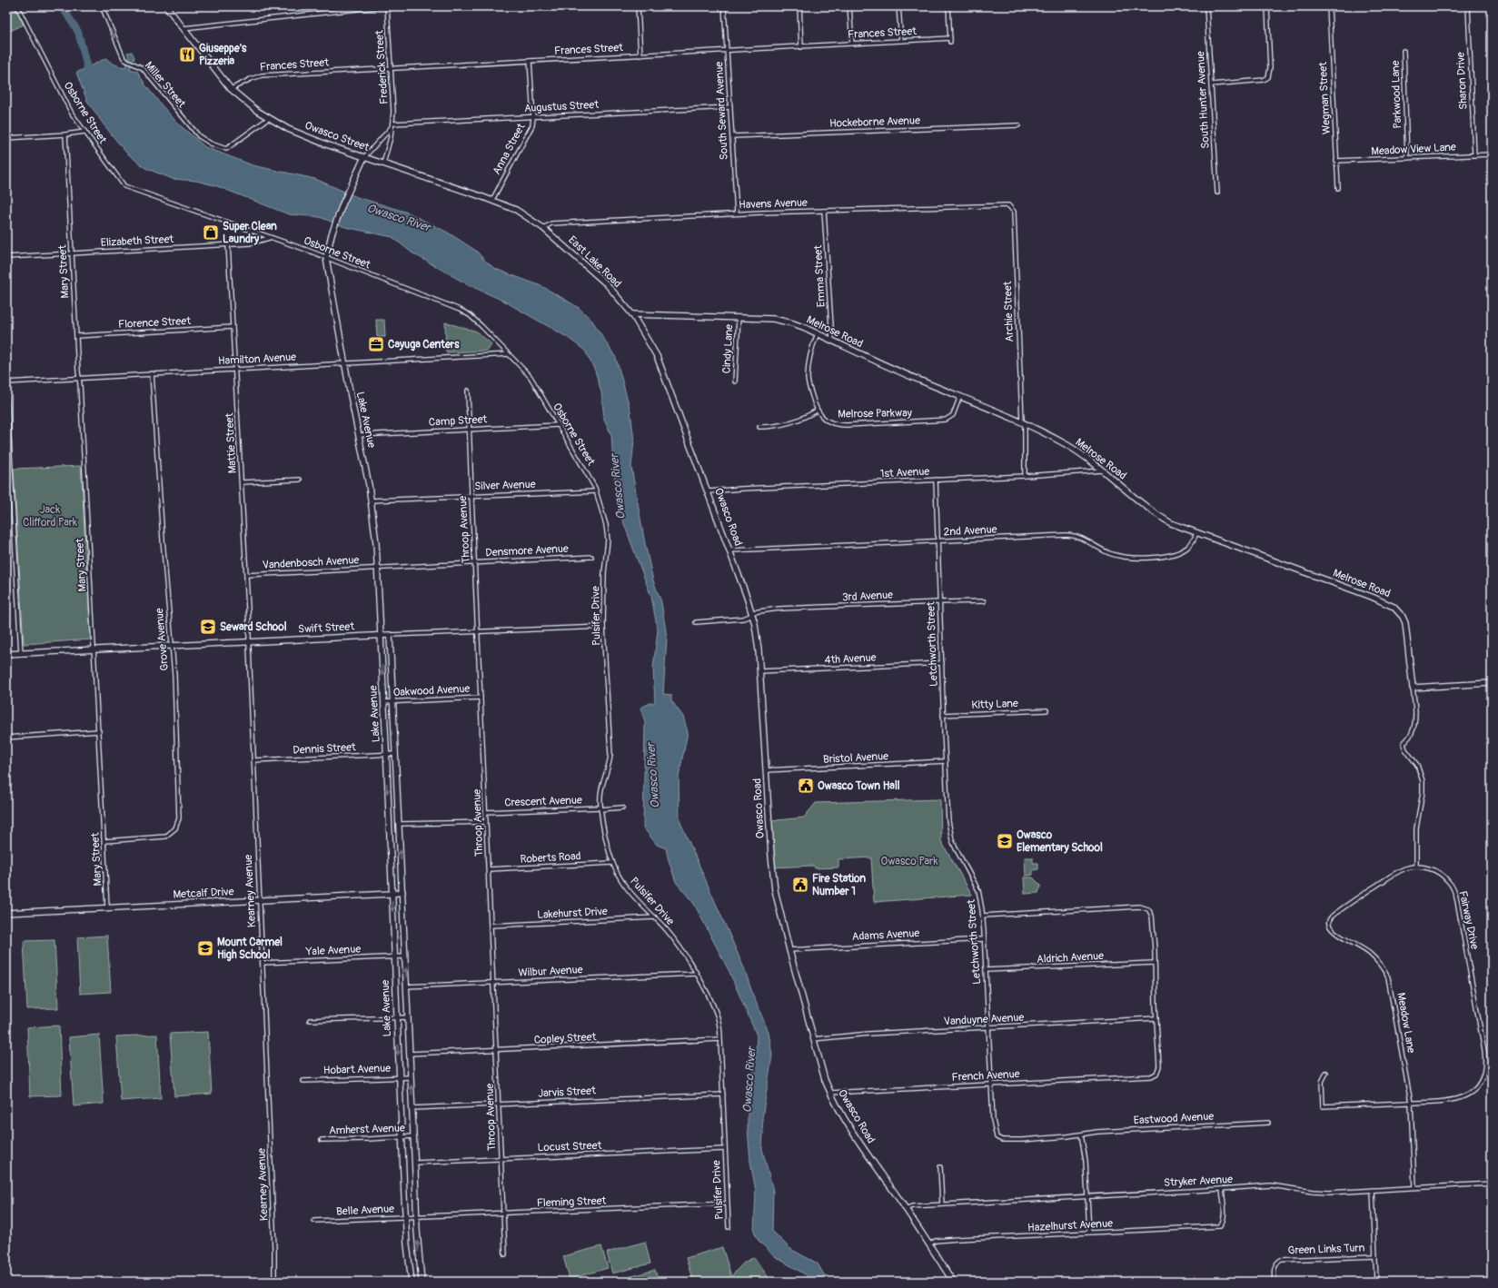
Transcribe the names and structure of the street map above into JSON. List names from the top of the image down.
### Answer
{
  "streets": {
    "main road": [
      "Owasco Street",
      "East Lake Road",
      "Melrose Road",
      "Lake Avenue",
      "Owasco Road",
      "Swift Street",
      "Metcalf Drive"
    ],
    "street": [
      "Frances Street",
      "Frederick Street",
      "Sharon Drive",
      "Miller Street",
      "Parkwood Lane",
      "Wegman Street",
      "South Hunter Avenue",
      "Augustus Street",
      "South Seward Avenue",
      "Osborne Street",
      "Hockeborne Avenue",
      "Anna Street",
      "Meadow View Lane",
      "Havens Avenue",
      "Elizabeth Street",
      "Mary Street",
      "Emma Street",
      "Archie Street",
      "Florence Street",
      "Cindy Lane",
      "Hamilton Avenue",
      "Melrose Parkway",
      "Camp Street",
      "Mattie Street",
      "1st Avenue",
      "Silver Avenue",
      "Throop Avenue",
      "2nd Avenue",
      "Densmore Avenue",
      "Vandenbosch Avenue",
      "3rd Avenue",
      "Pulsifer Drive",
      "Grove Avenue",
      "Letchworth Street",
      "4th Avenue",
      "Oakwood Avenue",
      "Kitty Lane",
      "Dennis Street",
      "Bristol Avenue",
      "Crescent Avenue",
      "Roberts Road",
      "Kearney Avenue",
      "Lakehurst Drive",
      "Fairway Drive",
      "Adams Avenue",
      "Yale Avenue",
      "Aldrich Avenue",
      "Wilbur Avenue",
      "Vanduyne Avenue",
      "Meadow Lane",
      "Copley Street",
      "Hobart Avenue",
      "French Avenue",
      "Jarvis Street",
      "Eastwood Avenue",
      "Amherst Avenue",
      "Locust Street",
      "Stryker Avenue",
      "Fleming Street",
      "Belle Avenue",
      "Hazelhurst Avenue",
      "Green Links Turn"
    ]
  },
  "crossings": [
    ["Frances Street", "Frederick Street"],
    ["Frances Street", "South Seward Avenue"],
    ["Frances Street", "Owasco Street"],
    ["Frances Street", "Anna Street"],
    ["Frederick Street", "Augustus Street"],
    ["Frederick Street", "Owasco Street"],
    ["Sharon Drive", "Meadow View Lane"],
    ["Miller Street", "Owasco Street"],
    ["Parkwood Lane", "Meadow View Lane"],
    ["Wegman Street", "Meadow View Lane"],
    ["Augustus Street", "South Seward Avenue"],
    ["Augustus Street", "Anna Street"],
    ["South Seward Avenue", "Hockeborne Avenue"],
    ["South Seward Avenue", "Havens Avenue"],
    ["Osborne Street", "Elizabeth Street"],
    ["Osborne Street", "Hamilton Avenue"],
    ["Osborne Street", "Lake Avenue"],
    ["Osborne Street", "Camp Street"],
    ["Osborne Street", "Silver Avenue"],
    ["Osborne Street", "Pulsifer Drive"],
    ["Owasco Street", "Anna Street"],
    ["Owasco Street", "Havens Avenue"],
    ["Owasco Street", "East Lake Road"],
    ["Owasco Street", "Lake Avenue"],
    ["Havens Avenue", "East Lake Road"],
    ["Havens Avenue", "Emma Street"],
    ["Havens Avenue", "Archie Street"],
    ["Elizabeth Street", "Mary Street"],
    ["Elizabeth Street", "Mattie Street"],
    ["East Lake Road", "Melrose Road"],
    ["East Lake Road", "Owasco Road"],
    ["Mary Street", "Florence Street"],
    ["Mary Street", "Hamilton Avenue"],
    ["Mary Street", "Swift Street"],
    ["Mary Street", "Grove Avenue"],
    ["Mary Street", "Metcalf Drive"],
    ["Emma Street", "Melrose Road"],
    ["Archie Street", "Melrose Road"],
    ["Archie Street", "1st Avenue"],
    ["Florence Street", "Mattie Street"],
    ["Melrose Road", "Cindy Lane"],
    ["Melrose Road", "Melrose Parkway"],
    ["Melrose Road", "1st Avenue"],
    ["Melrose Road", "Owasco Road"],
    ["Melrose Road", "2nd Avenue"],
    ["Hamilton Avenue", "Lake Avenue"],
    ["Hamilton Avenue", "Mattie Street"],
    ["Hamilton Avenue", "Grove Avenue"],
    ["Lake Avenue", "Camp Street"],
    ["Lake Avenue", "Silver Avenue"],
    ["Lake Avenue", "Densmore Avenue"],
    ["Lake Avenue", "Vandenbosch Avenue"],
    ["Lake Avenue", "Swift Street"],
    ["Lake Avenue", "Oakwood Avenue"],
    ["Lake Avenue", "Dennis Street"],
    ["Lake Avenue", "Metcalf Drive"],
    ["Lake Avenue", "Yale Avenue"],
    ["Lake Avenue", "Wilbur Avenue"],
    ["Lake Avenue", "Copley Street"],
    ["Lake Avenue", "Hobart Avenue"],
    ["Lake Avenue", "Jarvis Street"],
    ["Lake Avenue", "Amherst Avenue"],
    ["Lake Avenue", "Locust Street"],
    ["Lake Avenue", "Fleming Street"],
    ["Lake Avenue", "Belle Avenue"],
    ["Camp Street", "Throop Avenue"],
    ["Mattie Street", "Vandenbosch Avenue"],
    ["Mattie Street", "Swift Street"],
    ["Mattie Street", "Kearney Avenue"],
    ["1st Avenue", "Owasco Road"],
    ["1st Avenue", "Letchworth Street"],
    ["Silver Avenue", "Throop Avenue"],
    ["Owasco Road", "2nd Avenue"],
    ["Owasco Road", "3rd Avenue"],
    ["Owasco Road", "4th Avenue"],
    ["Owasco Road", "Bristol Avenue"],
    ["Owasco Road", "Adams Avenue"],
    ["Owasco Road", "Vanduyne Avenue"],
    ["Owasco Road", "French Avenue"],
    ["Owasco Road", "Stryker Avenue"],
    ["Owasco Road", "Hazelhurst Avenue"],
    ["Throop Avenue", "Densmore Avenue"],
    ["Throop Avenue", "Swift Street"],
    ["Throop Avenue", "Oakwood Avenue"],
    ["Throop Avenue", "Crescent Avenue"],
    ["Throop Avenue", "Roberts Road"],
    ["Throop Avenue", "Lakehurst Drive"],
    ["Throop Avenue", "Wilbur Avenue"],
    ["Throop Avenue", "Copley Street"],
    ["Throop Avenue", "Jarvis Street"],
    ["Throop Avenue", "Locust Street"],
    ["Throop Avenue", "Fleming Street"],
    ["2nd Avenue", "Letchworth Street"],
    ["Densmore Avenue", "Vandenbosch Avenue"],
    ["3rd Avenue", "Letchworth Street"],
    ["Pulsifer Drive", "Swift Street"],
    ["Pulsifer Drive", "Crescent Avenue"],
    ["Pulsifer Drive", "Roberts Road"],
    ["Pulsifer Drive", "Lakehurst Drive"],
    ["Pulsifer Drive", "Wilbur Avenue"],
    ["Pulsifer Drive", "Copley Street"],
    ["Pulsifer Drive", "Jarvis Street"],
    ["Pulsifer Drive", "Locust Street"],
    ["Pulsifer Drive", "Fleming Street"],
    ["Swift Street", "Grove Avenue"],
    ["Swift Street", "Kearney Avenue"],
    ["Letchworth Street", "4th Avenue"],
    ["Letchworth Street", "Kitty Lane"],
    ["Letchworth Street", "Bristol Avenue"],
    ["Letchworth Street", "Adams Avenue"],
    ["Letchworth Street", "Aldrich Avenue"],
    ["Letchworth Street", "Vanduyne Avenue"],
    ["Letchworth Street", "French Avenue"],
    ["Letchworth Street", "Eastwood Avenue"],
    ["Dennis Street", "Kearney Avenue"],
    ["Kearney Avenue", "Metcalf Drive"],
    ["Kearney Avenue", "Yale Avenue"],
    ["Fairway Drive", "Meadow Lane"],
    ["Vanduyne Avenue", "French Avenue"],
    ["Meadow Lane", "Stryker Avenue"],
    ["Stryker Avenue", "Hazelhurst Avenue"],
    ["Fleming Street", "Belle Avenue"]
  ],
  "one_way": ["Miller Street"],
  "water": ["Owasco River"],
  "parks": ["Jack Clifford Park", "Owasco Park"],
  "places": {
    "restaurant": ["Giuseppe's Pizzeria"],
    "shop": ["Super Clean Laundry"],
    "office": ["Cayuga Centers"],
    "school or university": ["Seward School", "Owasco Elementary School", "Mount Carmel High School"],
    "public building": ["Owasco Town Hall", "Fire Station Number 1"]
  }
}
